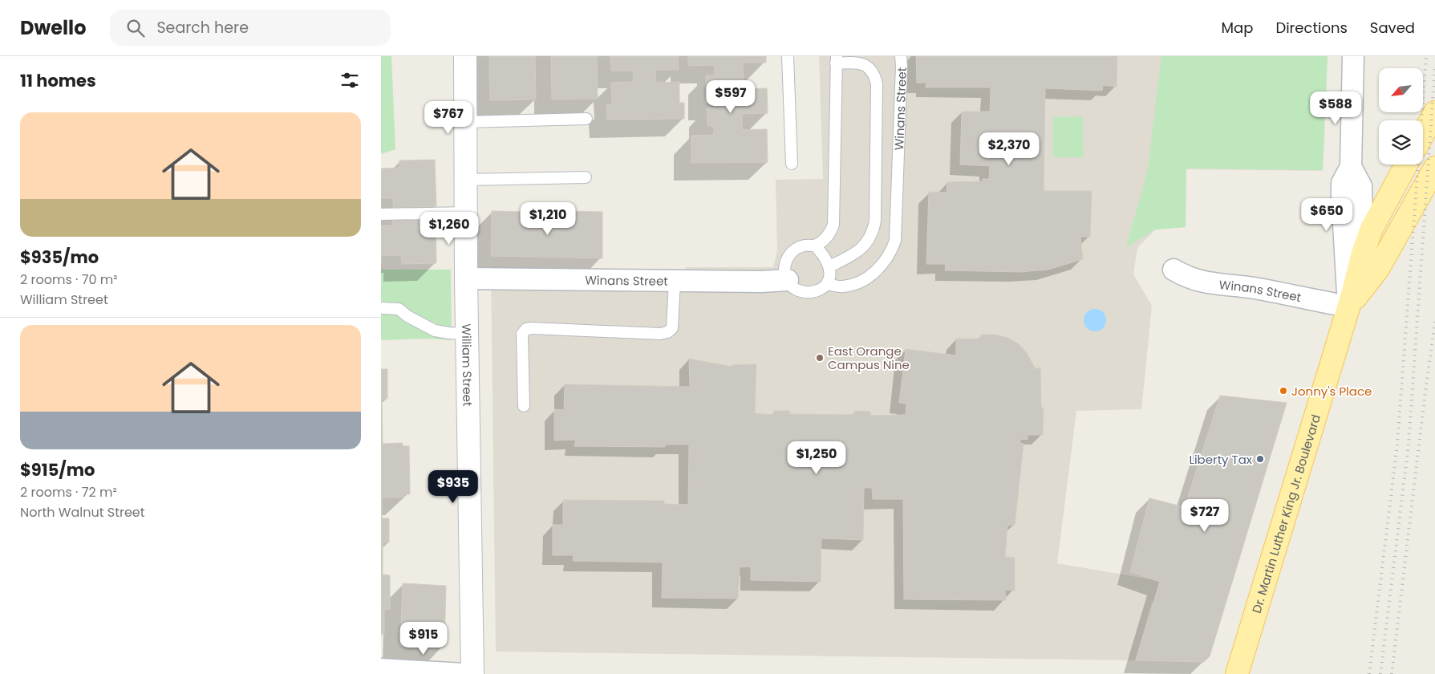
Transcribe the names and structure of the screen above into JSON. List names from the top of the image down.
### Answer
{
  "streets": {
    "main road": ["Dr. Martin Luther King Jr. Boulevard"],
    "street": ["Winans Street", "William Street"]
  },
  "crossings": [
    ["Winans Street", "William Street"],
    ["Winans Street", "Dr. Martin Luther King Jr. Boulevard"]
  ],
  "places": ["East Orange Campus Nine", "Jonny's Place", "Liberty Tax"],
  "north": "bottom left",
  "page": {
    "header": "Dwello",
    "search": "Search here",
    "nav": ["Map", "Directions", "Saved"],
    "heading": "11 homes",
    "price": [
      "$597",
      "$588",
      "$767",
      "$2,370",
      "$650",
      "$1,210",
      "$1,260",
      "$1,250",
      "$935",
      "$727",
      "$915"
    ],
    "list": [
      {
        "name": "$935/mo",
        "note": "2 rooms · 70 m² · William Street"
      },
      {
        "name": "$915/mo",
        "note": "2 rooms · 72 m² · North Walnut Street"
      }
    ]
  }
}
